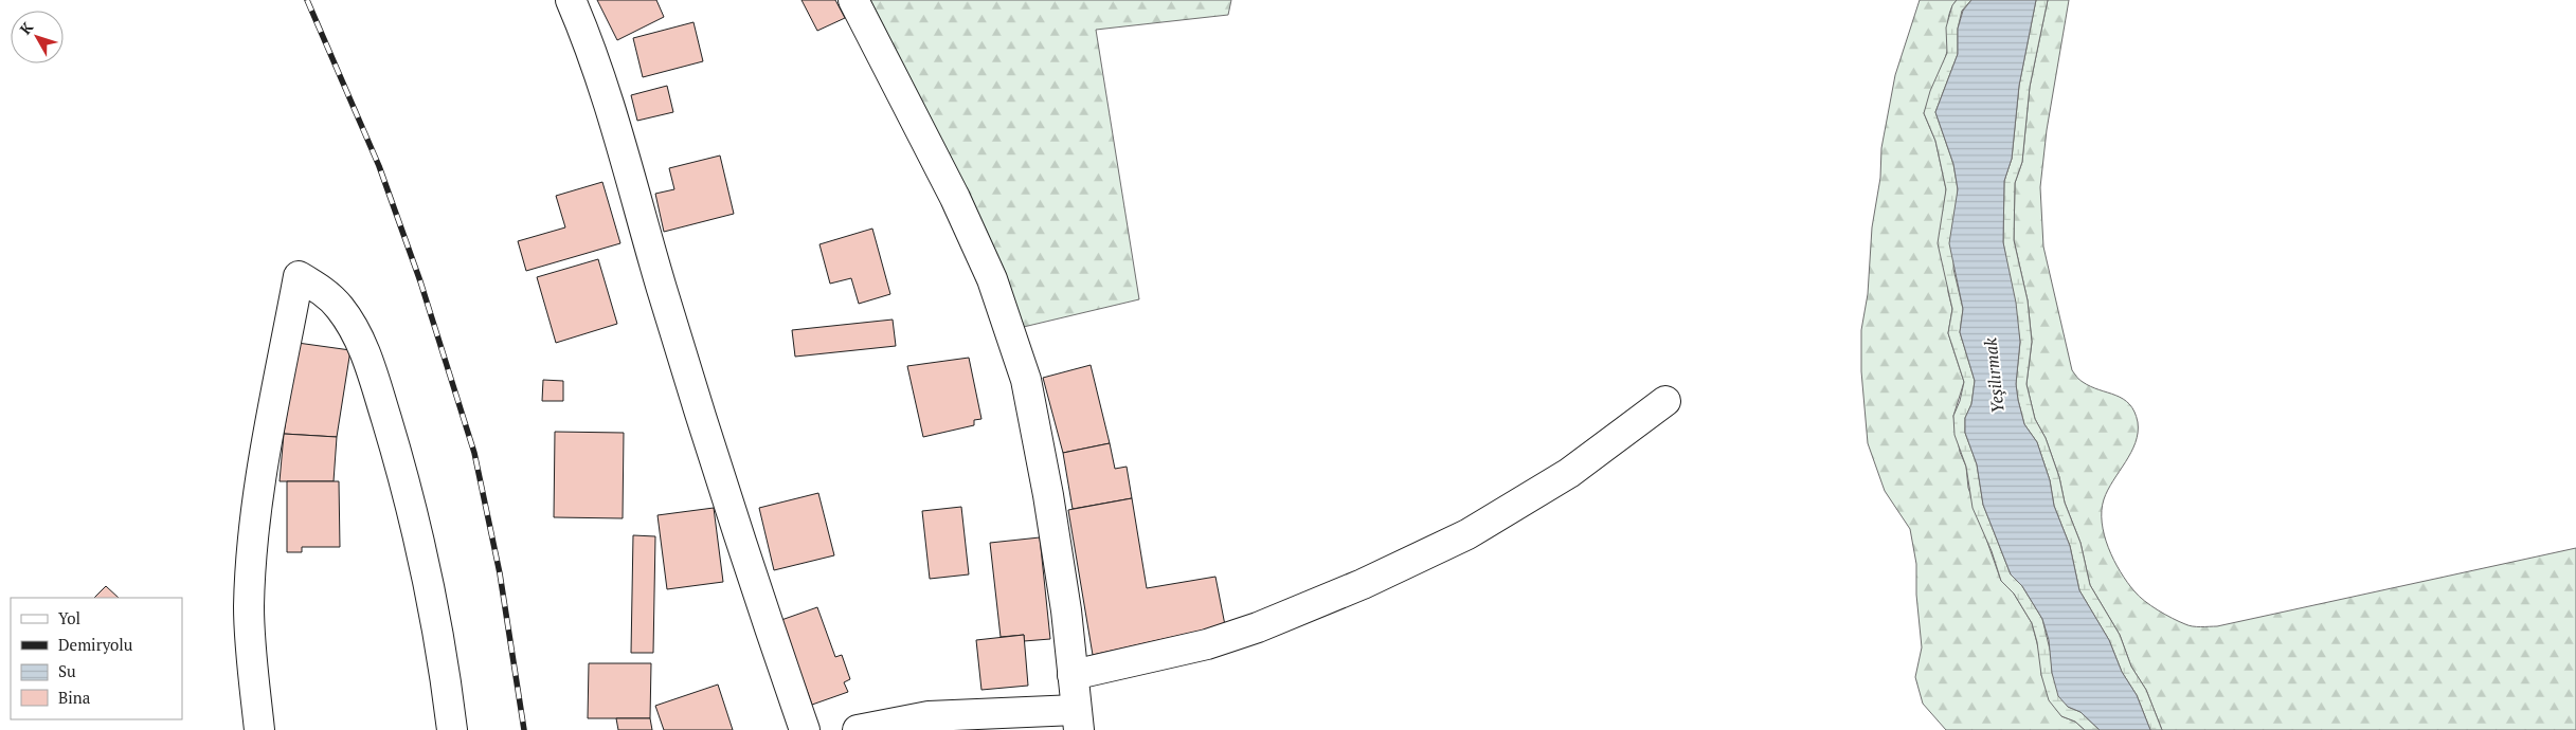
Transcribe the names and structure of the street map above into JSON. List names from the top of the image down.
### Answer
{
  "water": ["Yeşilırmak"],
  "legend": [
    "Yol",
    "Demiryolu",
    "Su",
    "Bina"
  ],
  "north": "top left"
}
